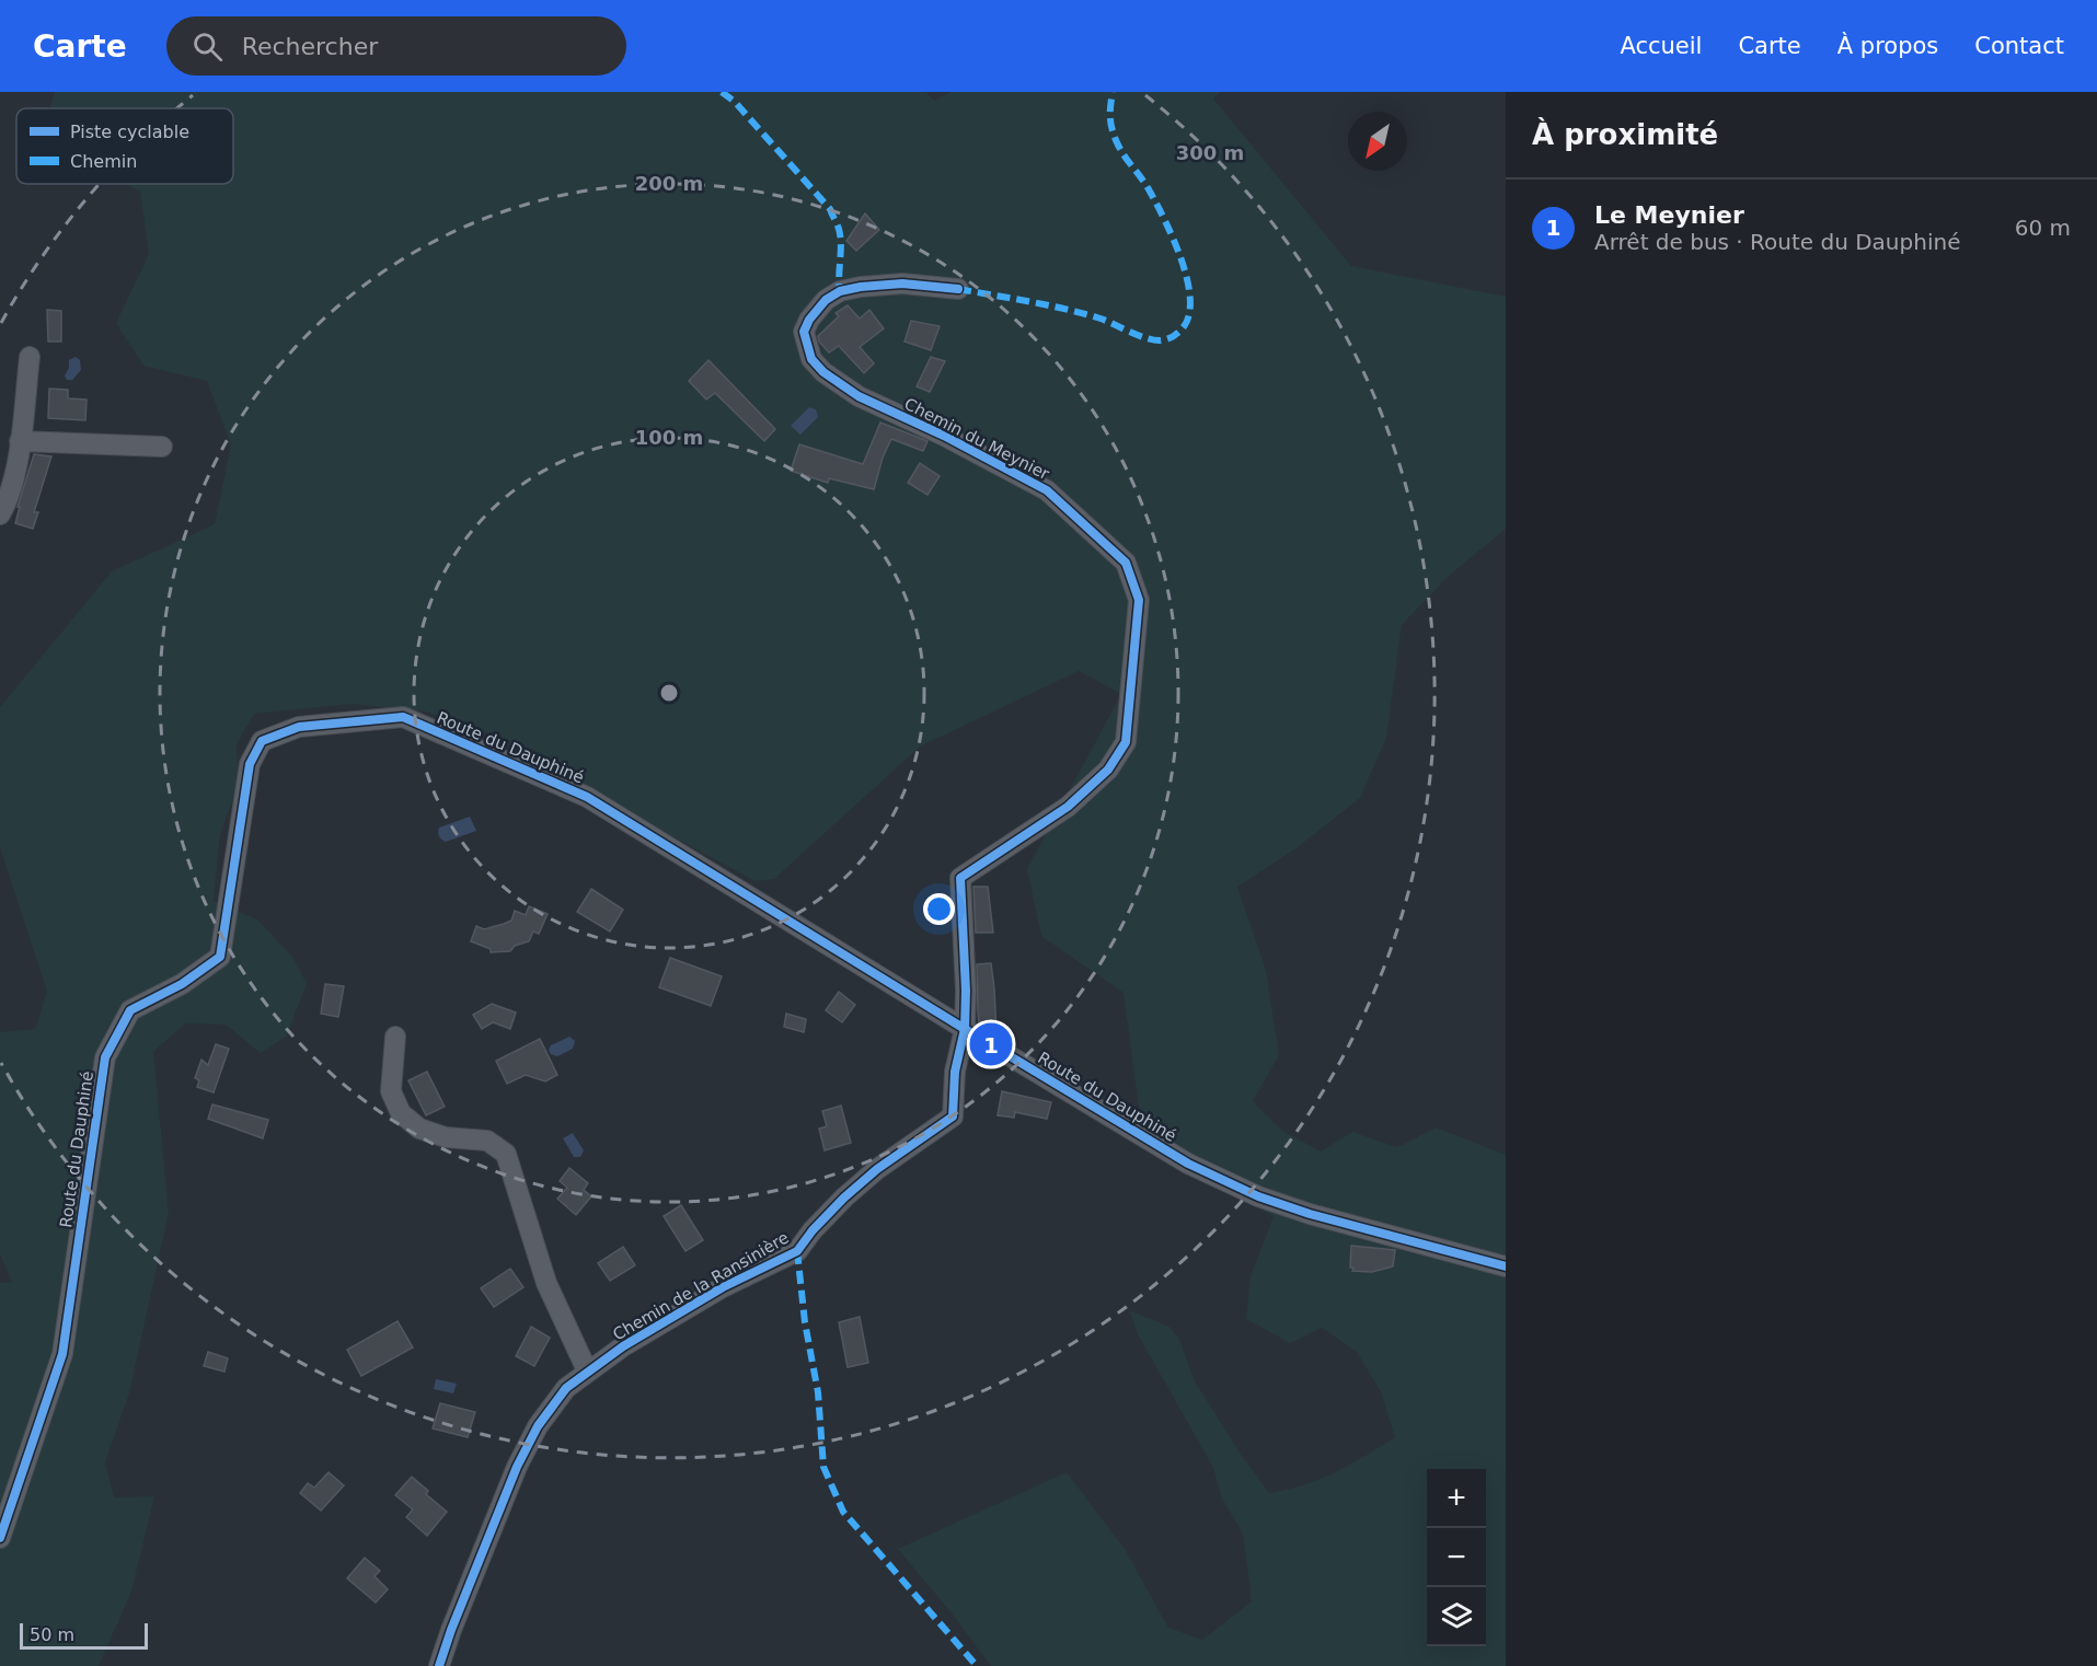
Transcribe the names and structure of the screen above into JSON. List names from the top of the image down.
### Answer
{
  "streets": {
    "street": ["Chemin du Meynier", "Route du Dauphiné", "Chemin de la Ransinière"]
  },
  "crossings": [
    ["Chemin du Meynier", "Route du Dauphiné"],
    ["Chemin du Meynier", "Chemin de la Ransinière"],
    ["Route du Dauphiné", "Chemin de la Ransinière"]
  ],
  "legend": ["Piste cyclable", "Chemin"],
  "scale_bar": "50 m",
  "north": "bottom left",
  "page": {
    "header": "Carte",
    "search": "Rechercher",
    "nav": [
      "Accueil",
      "Carte",
      "À propos",
      "Contact"
    ],
    "heading": "À proximité",
    "list": [
      {
        "mark": "1",
        "name": "Le Meynier",
        "note": "Arrêt de bus · Route du Dauphiné",
        "value": "60 m"
      }
    ],
    "pins": "1",
    "map_buttons": ["+", "−"],
    "scale": "50 m"
  },
  "rings": ["300 m", "200 m", "100 m"]
}
